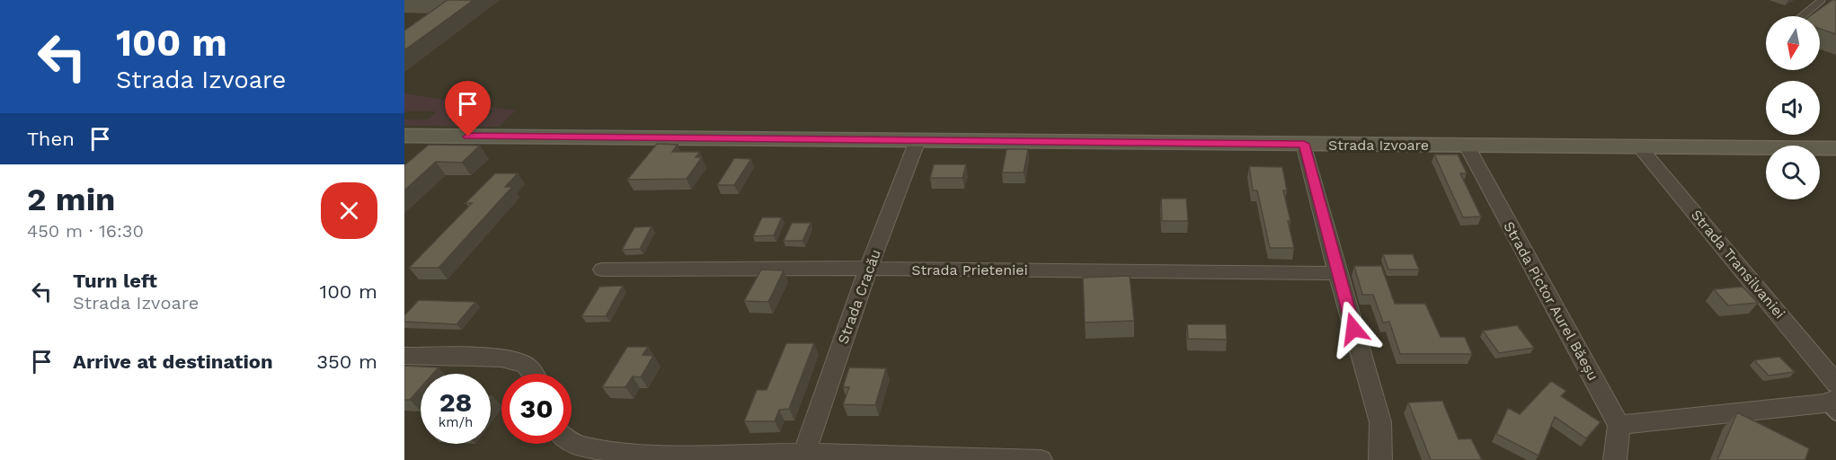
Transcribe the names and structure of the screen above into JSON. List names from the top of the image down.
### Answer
{
  "streets": {
    "main road": ["Strada Izvoare"],
    "street": [
      "Strada Transilvaniei",
      "Strada Prieteniei",
      "Strada Cracău",
      "Strada Pictor Aurel Băeșu"
    ]
  },
  "crossings": [
    ["Strada Izvoare", "Strada Transilvaniei"],
    ["Strada Izvoare", "Strada Cracău"],
    ["Strada Izvoare", "Strada Pictor Aurel Băeșu"],
    ["Strada Prieteniei", "Strada Cracău"]
  ],
  "north": "bottom",
  "page": {
    "turn": ["100 m", "Strada Izvoare"],
    "then": "Then",
    "heading": ["2 min", "450 m · 16:30"],
    "list": [
      {
        "name": "Turn left",
        "note": "Strada Izvoare",
        "value": "100 m"
      },
      {
        "name": "Arrive at destination",
        "value": "350 m"
      }
    ],
    "speed": "28 km/h",
    "limit": "30"
  }
}
